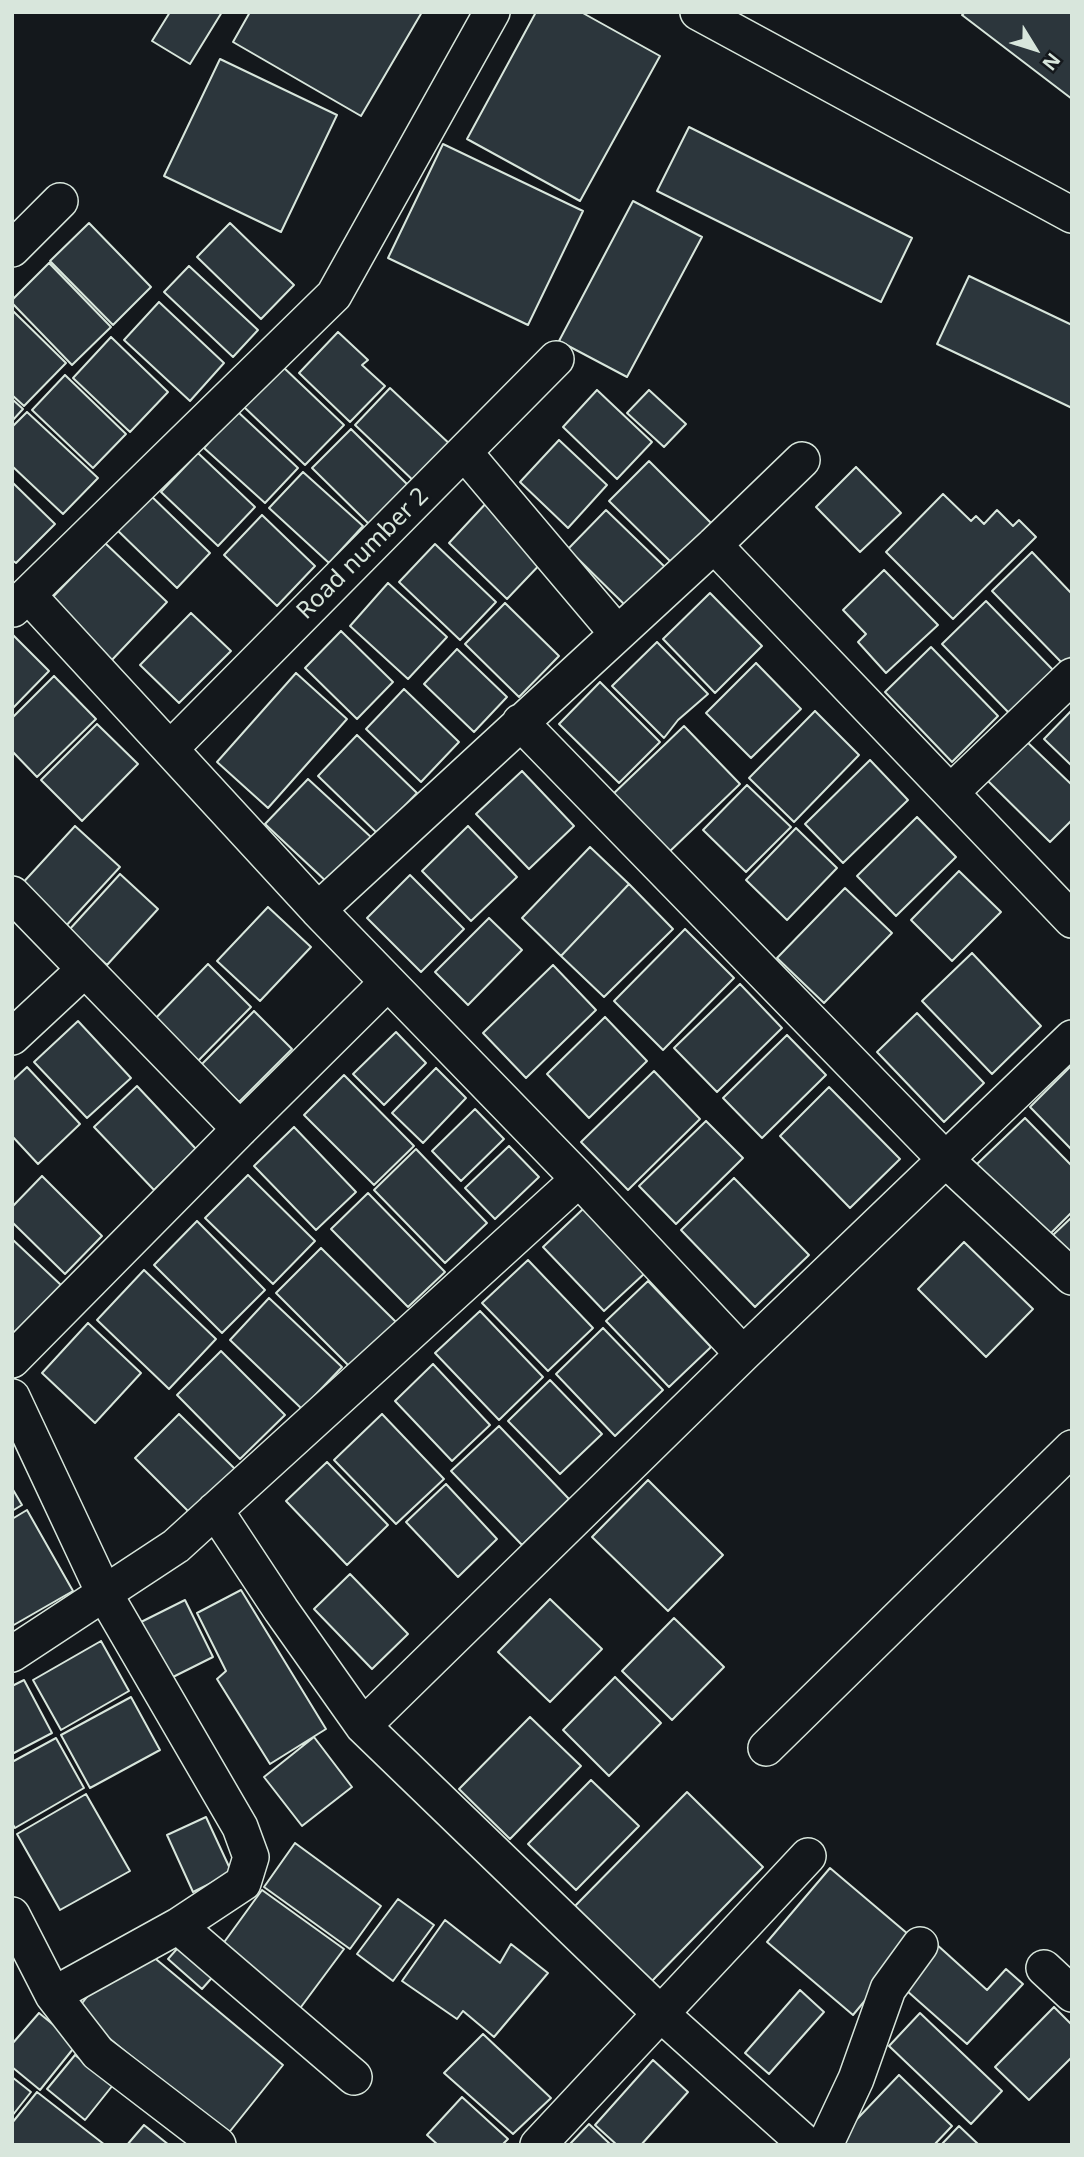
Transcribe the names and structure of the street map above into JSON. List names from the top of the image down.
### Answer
{
  "streets": {
    "street": ["Road number 2"]
  },
  "north": "bottom right"
}
